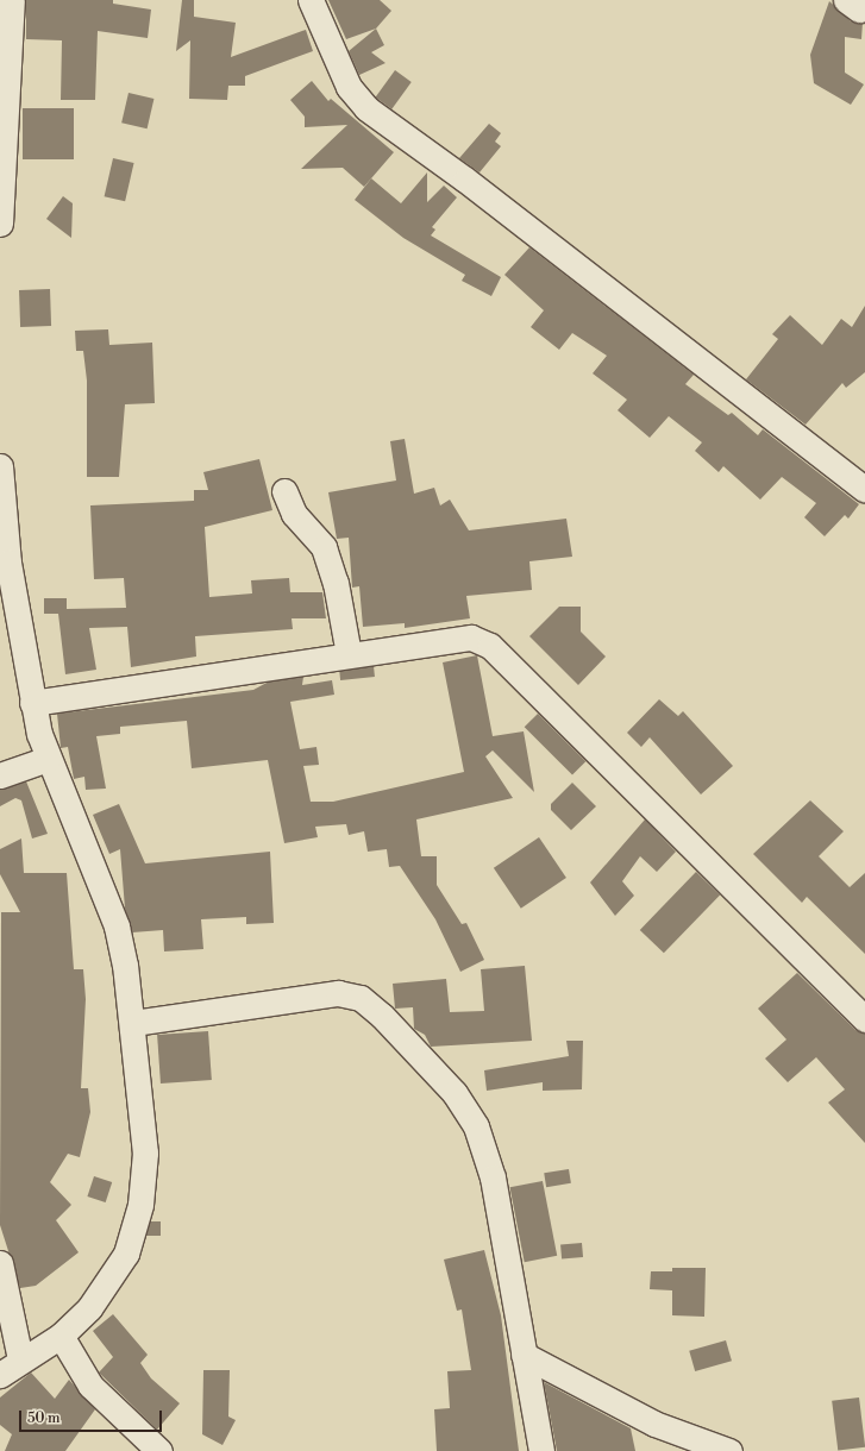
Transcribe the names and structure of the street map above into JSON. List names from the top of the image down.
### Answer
{
  "scale_bar": "50 m"
}
